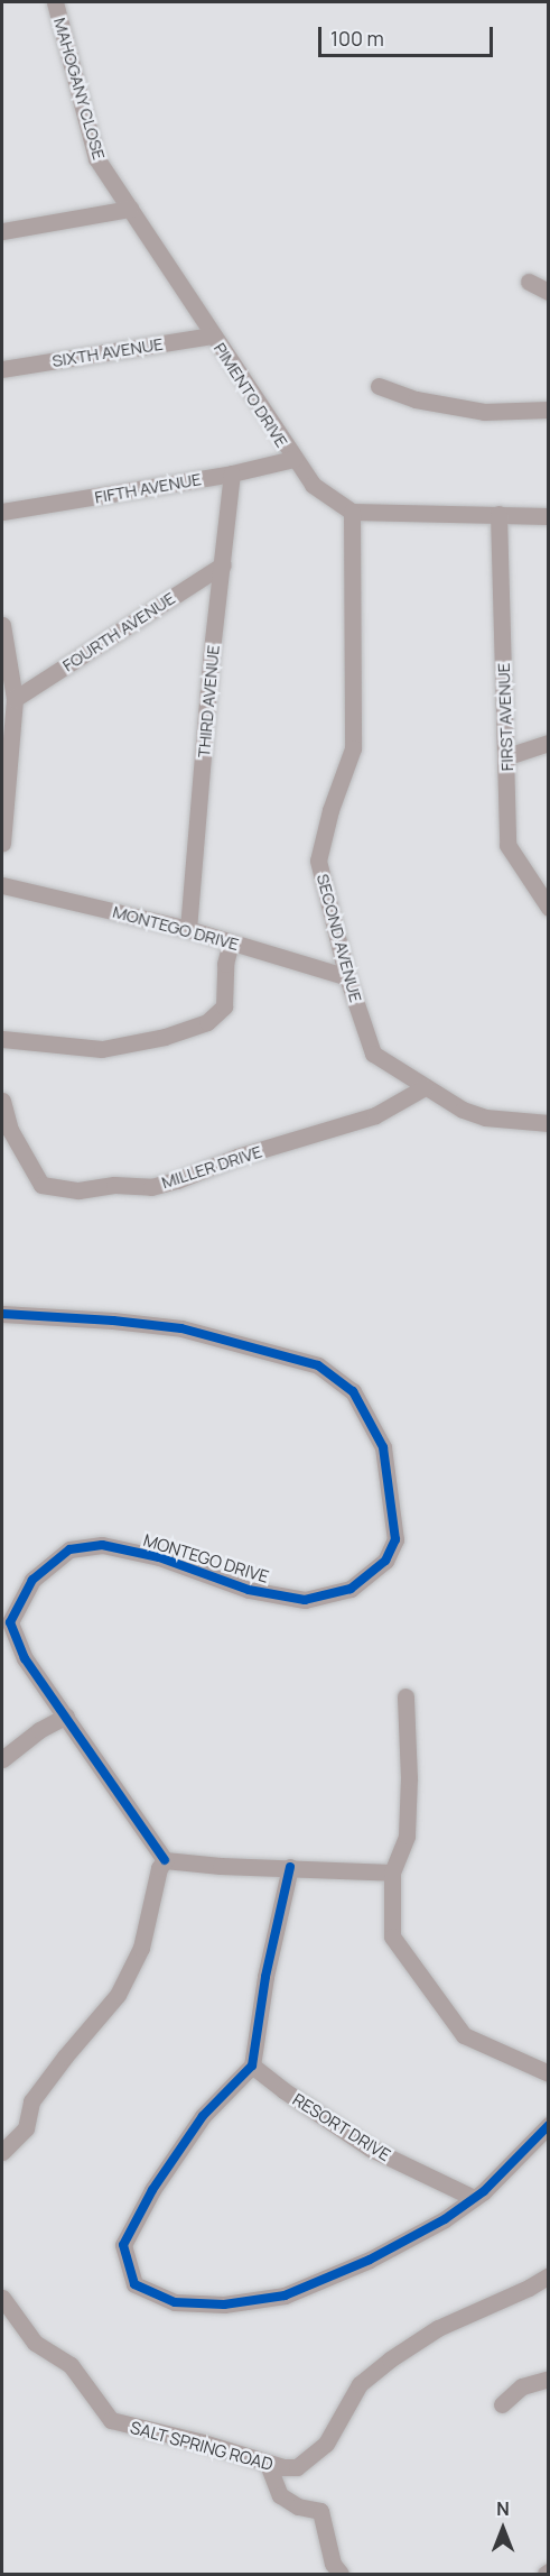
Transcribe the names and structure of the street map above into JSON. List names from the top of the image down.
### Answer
{
  "streets": {
    "street": [
      "MAHOGANY CLOSE",
      "SIXTH AVENUE",
      "PIMENTO DRIVE",
      "FIFTH AVENUE",
      "FOURTH AVENUE",
      "THIRD AVENUE",
      "FIRST AVENUE",
      "MONTEGO DRIVE",
      "SECOND AVENUE",
      "MILLER DRIVE",
      "RESORT DRIVE",
      "SALT SPRING ROAD"
    ]
  },
  "crossings": [
    ["MAHOGANY CLOSE", "PIMENTO DRIVE"],
    ["SIXTH AVENUE", "PIMENTO DRIVE"],
    ["PIMENTO DRIVE", "FIFTH AVENUE"],
    ["PIMENTO DRIVE", "SECOND AVENUE"],
    ["FIFTH AVENUE", "THIRD AVENUE"],
    ["FOURTH AVENUE", "THIRD AVENUE"],
    ["THIRD AVENUE", "MONTEGO DRIVE"],
    ["MONTEGO DRIVE", "SECOND AVENUE"],
    ["SECOND AVENUE", "MILLER DRIVE"]
  ],
  "scale_bar": "100 m",
  "north": "top"
}
